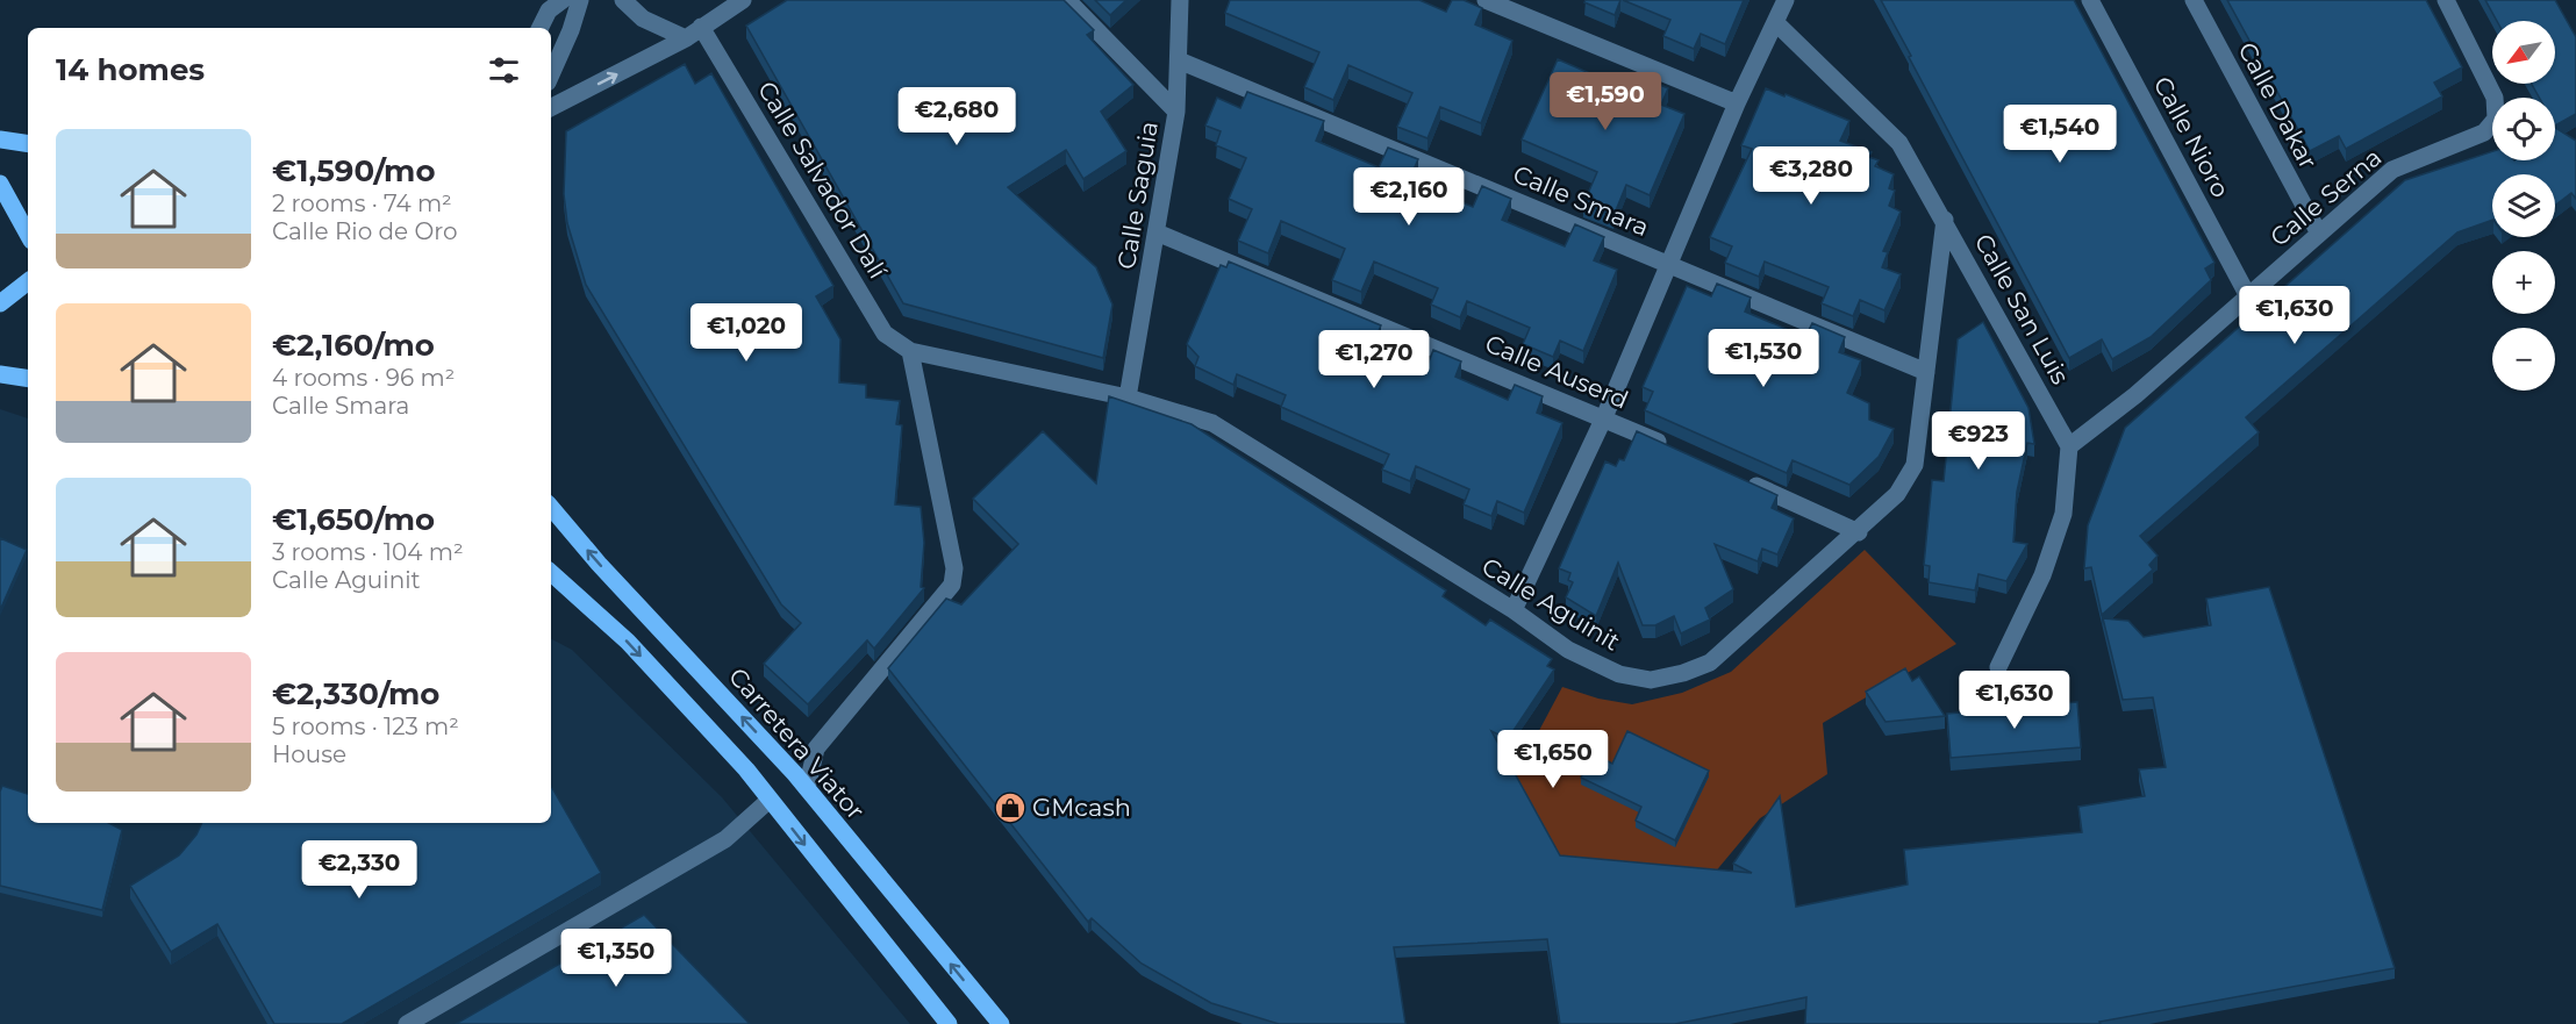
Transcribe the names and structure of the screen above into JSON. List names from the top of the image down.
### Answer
{
  "streets": {
    "main road": ["Carretera Viator"],
    "street": [
      "Calle Dakar",
      "Calle Nioro",
      "Calle Salvador Dalí",
      "Calle Saguia",
      "Calle Serna",
      "Calle Smara",
      "Calle San Luis",
      "Calle Auserd",
      "Calle Aguinit"
    ]
  },
  "crossings": [
    ["Calle Dakar", "Calle Serna"],
    ["Calle Nioro", "Calle Serna"],
    ["Calle Salvador Dalí", "Calle Saguia"],
    ["Calle Salvador Dalí", "Calle Aguinit"],
    ["Calle Saguia", "Calle Smara"],
    ["Calle Saguia", "Calle Auserd"],
    ["Calle Saguia", "Calle Aguinit"],
    ["Calle Serna", "Calle San Luis"],
    ["Calle Smara", "Calle Aguinit"],
    ["Calle San Luis", "Calle Aguinit"]
  ],
  "places": {
    "shop": ["GMcash"]
  },
  "north": "bottom left",
  "page": {
    "map_buttons": ["+", "−"],
    "heading": "14 homes",
    "price": [
      "€1,590",
      "€2,680",
      "€1,540",
      "€3,280",
      "€2,160",
      "€1,630",
      "€1,020",
      "€1,530",
      "€1,270",
      "€923",
      "€1,630",
      "€1,650",
      "€2,330",
      "€1,350"
    ],
    "list": [
      {
        "name": "€1,590/mo",
        "note": "2 rooms · 74 m² · Calle Rio de Oro"
      },
      {
        "name": "€2,160/mo",
        "note": "4 rooms · 96 m² · Calle Smara"
      },
      {
        "name": "€1,650/mo",
        "note": "3 rooms · 104 m² · Calle Aguinit"
      },
      {
        "name": "€2,330/mo",
        "note": "5 rooms · 123 m² · House"
      }
    ]
  }
}
